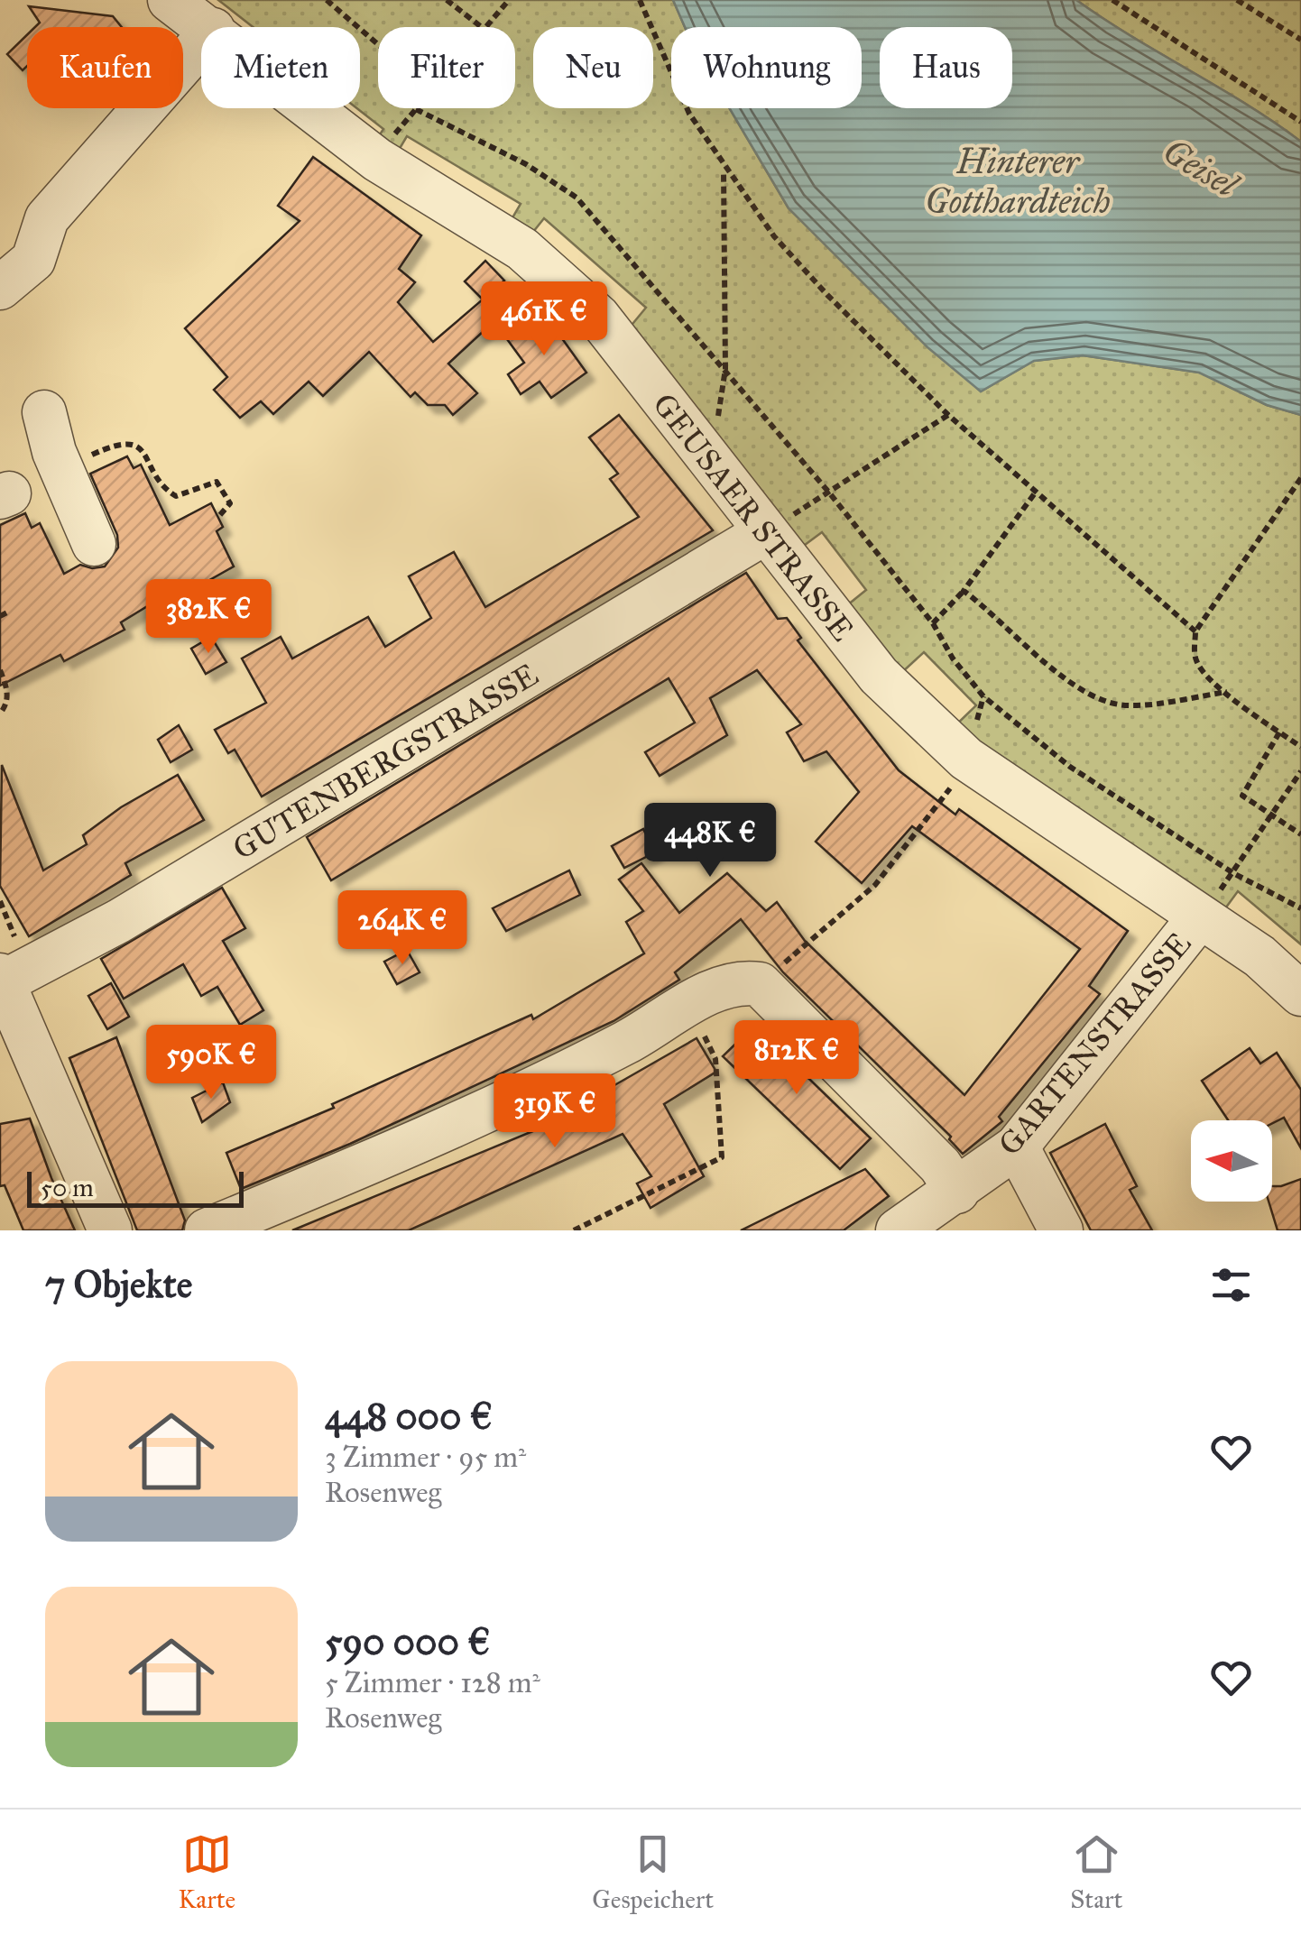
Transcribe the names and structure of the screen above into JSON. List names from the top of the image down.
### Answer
{
  "streets": {
    "street": ["GEUSAER STRASSE", "GUTENBERGSTRASSE", "GARTENSTRASSE"]
  },
  "crossings": [
    ["GEUSAER STRASSE", "GUTENBERGSTRASSE"],
    ["GEUSAER STRASSE", "GARTENSTRASSE"]
  ],
  "water": ["Hinterer Gotthardteich", "Geisel"],
  "scale_bar": "50 m",
  "north": "left",
  "page": {
    "chip": [
      "Kaufen",
      "Mieten",
      "Filter",
      "Neu",
      "Wohnung",
      "Haus"
    ],
    "price": [
      "461K €",
      "382K €",
      "448K €",
      "264K €",
      "812K €",
      "590K €",
      "319K €"
    ],
    "scale": "50 m",
    "heading": "7 Objekte",
    "list": [
      {
        "name": "448 000 €",
        "note": "3 Zimmer · 95 m² · Rosenweg"
      },
      {
        "name": "590 000 €",
        "note": "5 Zimmer · 128 m² · Rosenweg"
      }
    ],
    "tabs": ["Karte", "Gespeichert", "Start"]
  }
}
